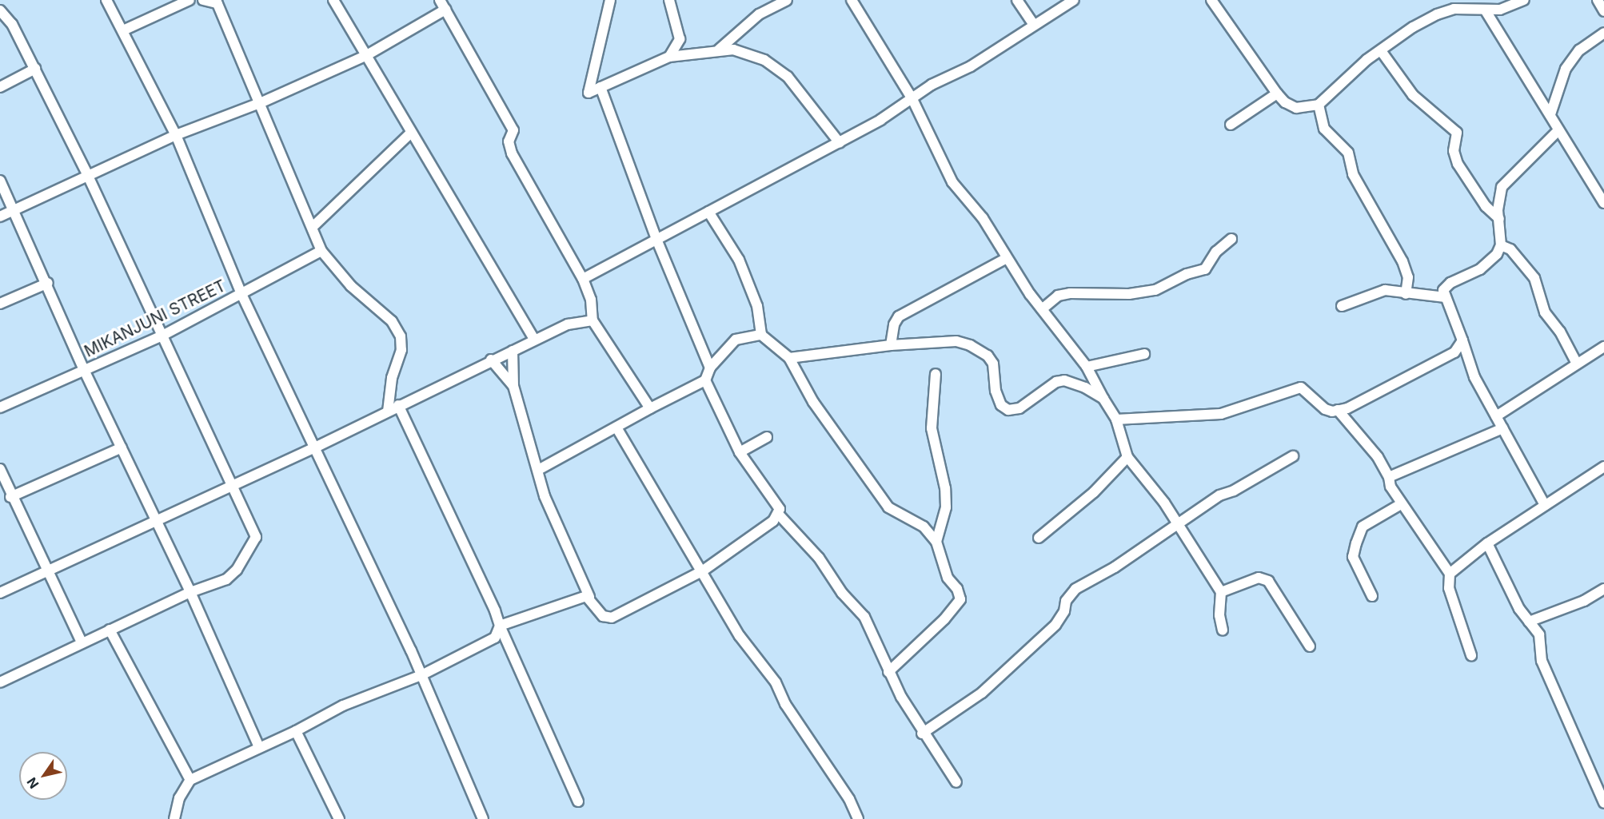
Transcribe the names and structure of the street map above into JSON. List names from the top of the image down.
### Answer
{
  "streets": {
    "street": ["MIKANJUNI STREET"]
  },
  "north": "bottom left"
}
